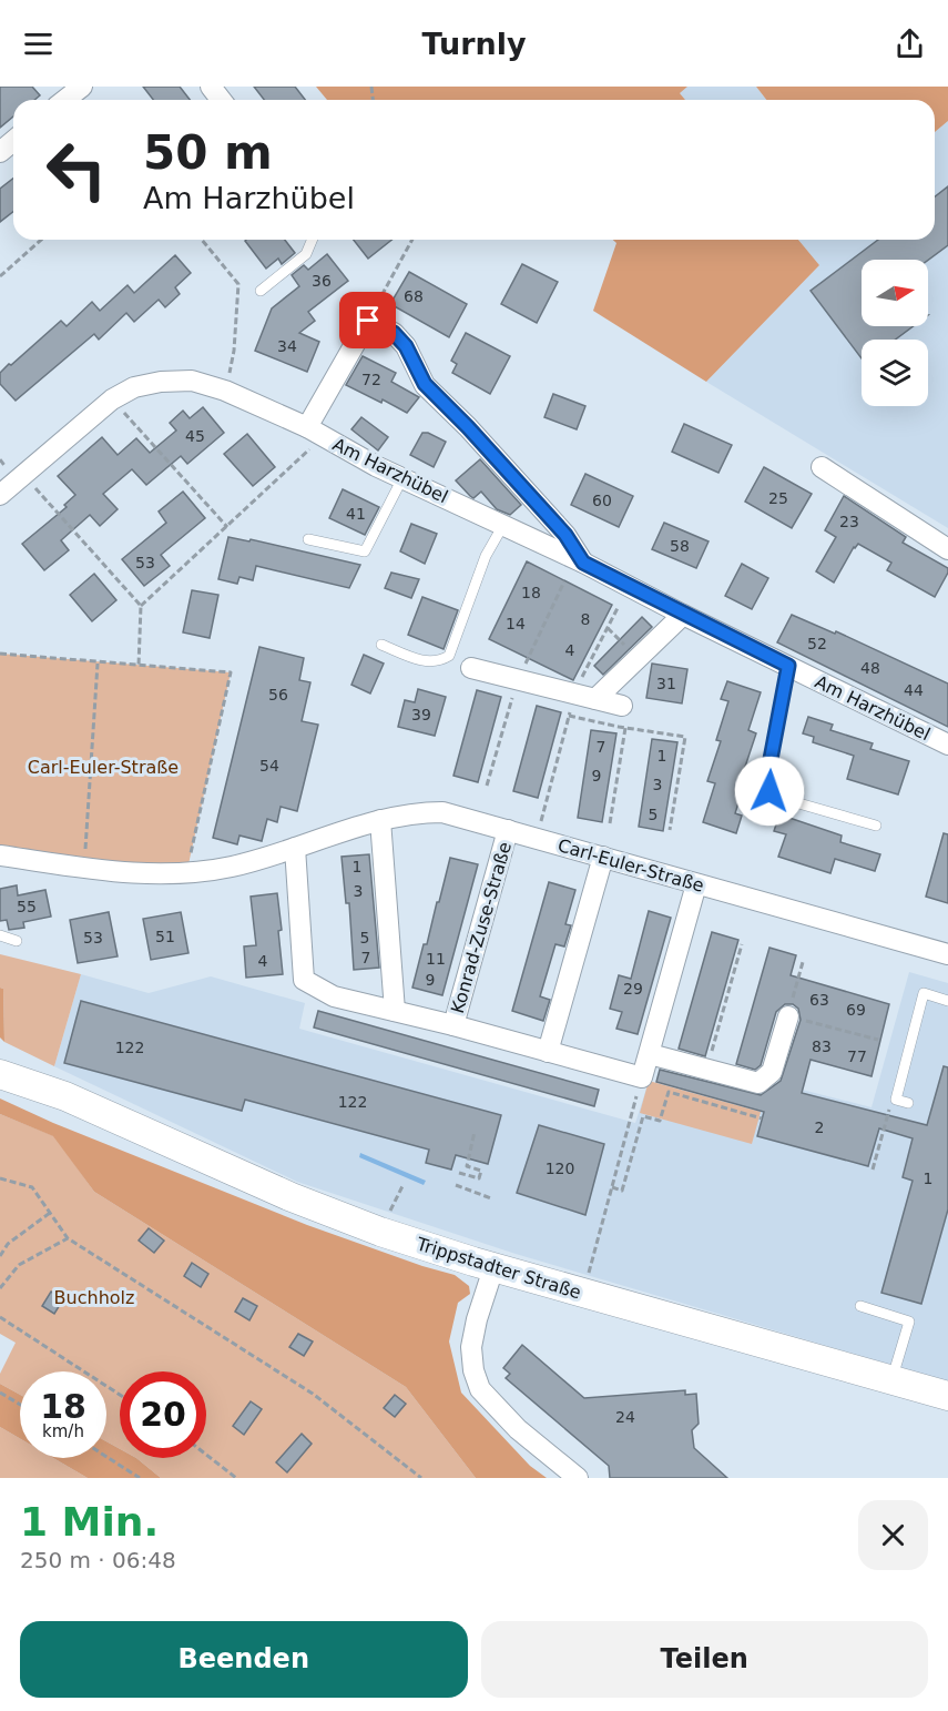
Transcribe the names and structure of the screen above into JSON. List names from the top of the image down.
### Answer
{
  "streets": {
    "main road": ["Trippstadter Straße"],
    "street": ["Am Harzhübel", "Carl-Euler-Straße", "Konrad-Zuse-Straße"]
  },
  "crossings": [
    ["Carl-Euler-Straße", "Konrad-Zuse-Straße"]
  ],
  "parks": ["Carl-Euler-Straße", "Buchholz"],
  "house_numbers": [
    "36",
    "68",
    "34",
    "72",
    "45",
    "25",
    "60",
    "41",
    "23",
    "58",
    "53",
    "18",
    "8",
    "14",
    "52",
    "4",
    "48",
    "31",
    "44",
    "56",
    "39",
    "7",
    "1",
    "54",
    "9",
    "3",
    "5",
    "1",
    "3",
    "55",
    "51",
    "53",
    "5",
    "7",
    "11",
    "4",
    "9",
    "29",
    "63",
    "69",
    "83",
    "122",
    "77",
    "122",
    "2",
    "120",
    "1",
    "24"
  ],
  "north": "right",
  "page": {
    "header": "Turnly",
    "turn": ["50 m", "Am Harzhübel"],
    "speed": "18 km/h",
    "limit": "20",
    "heading": ["1 Min.", "250 m · 06:48"],
    "buttons": ["Beenden", "Teilen"]
  }
}
